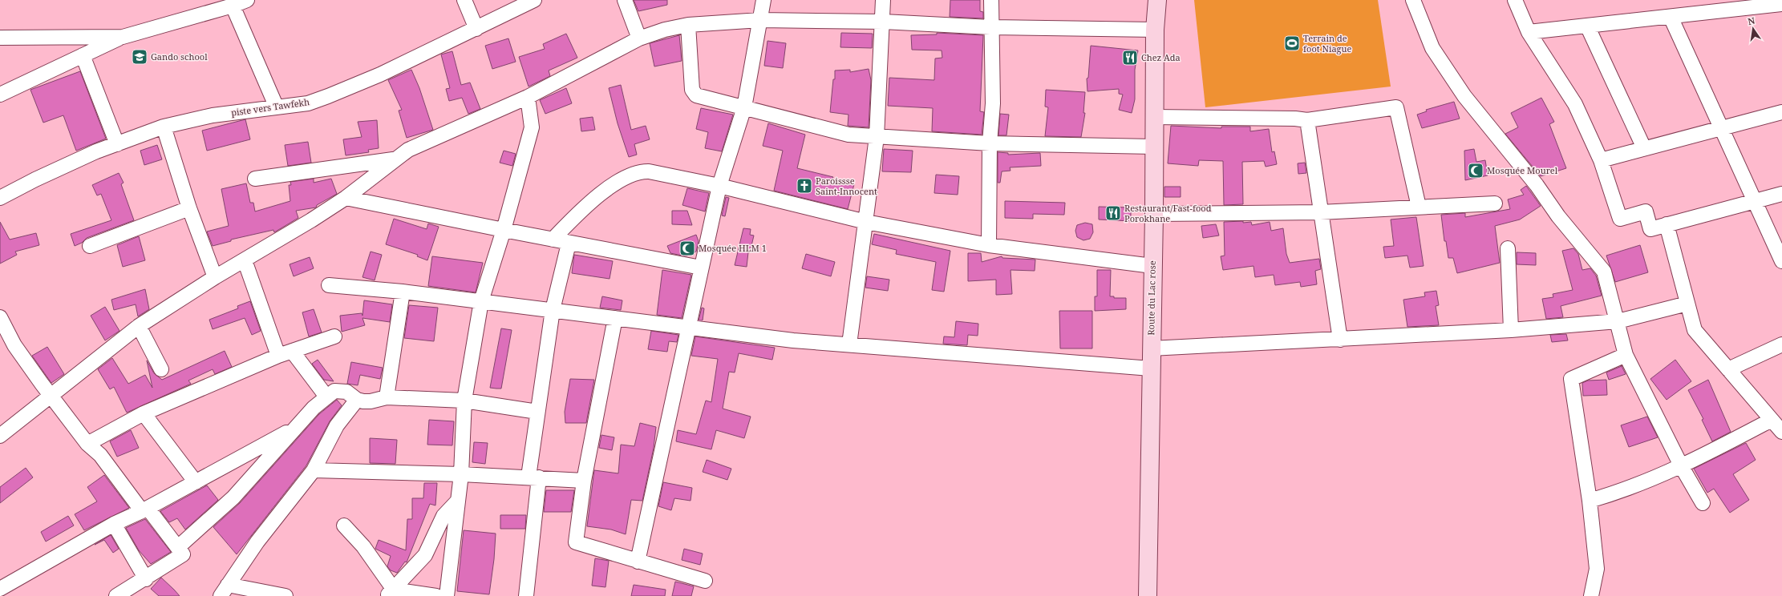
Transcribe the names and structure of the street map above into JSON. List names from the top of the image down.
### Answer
{
  "streets": {
    "main road": ["Route du Lac rose"],
    "street": ["piste vers Tawfekh"]
  },
  "places": {
    "sports": ["Terrain de foot Niague"],
    "school or university": ["Gando school"],
    "restaurant": ["Chez Ada", "Restaurant/Fast-food Porokhane"],
    "mosque": ["Mosquée Mourel", "Mosquée HLM 1"],
    "church": ["Paroissse Saint-Innocent"]
  },
  "north": "top"
}
